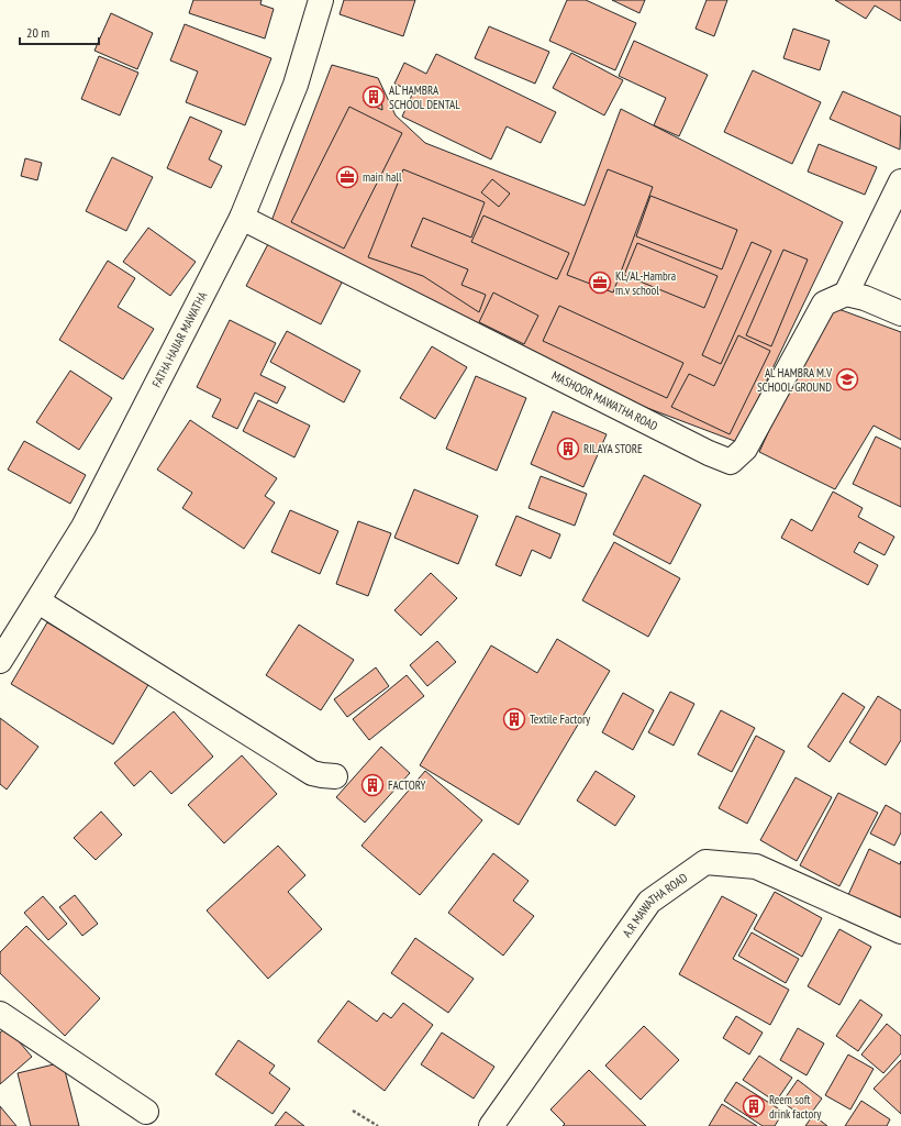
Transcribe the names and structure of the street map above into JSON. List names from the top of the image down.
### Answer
{
  "streets": {
    "street": ["FATHA HAJIAR MAWATHA", "MASHOOR MAWATHA ROAD", "A.R MAWATHA ROAD"]
  },
  "crossings": [
    ["FATHA HAJIAR MAWATHA", "MASHOOR MAWATHA ROAD"]
  ],
  "places": {
    "building": [
      "AL HAMBRA SCHOOL DENTAL",
      "RILAYA STORE",
      "Textile Factory",
      "FACTORY",
      "Reem soft drink factory"
    ],
    "office": ["main hall", "KL/AL-Hambra m.v school"],
    "school or university": ["AL HAMBRA M.V SCHOOL GROUND"]
  },
  "scale_bar": "20 m"
}
